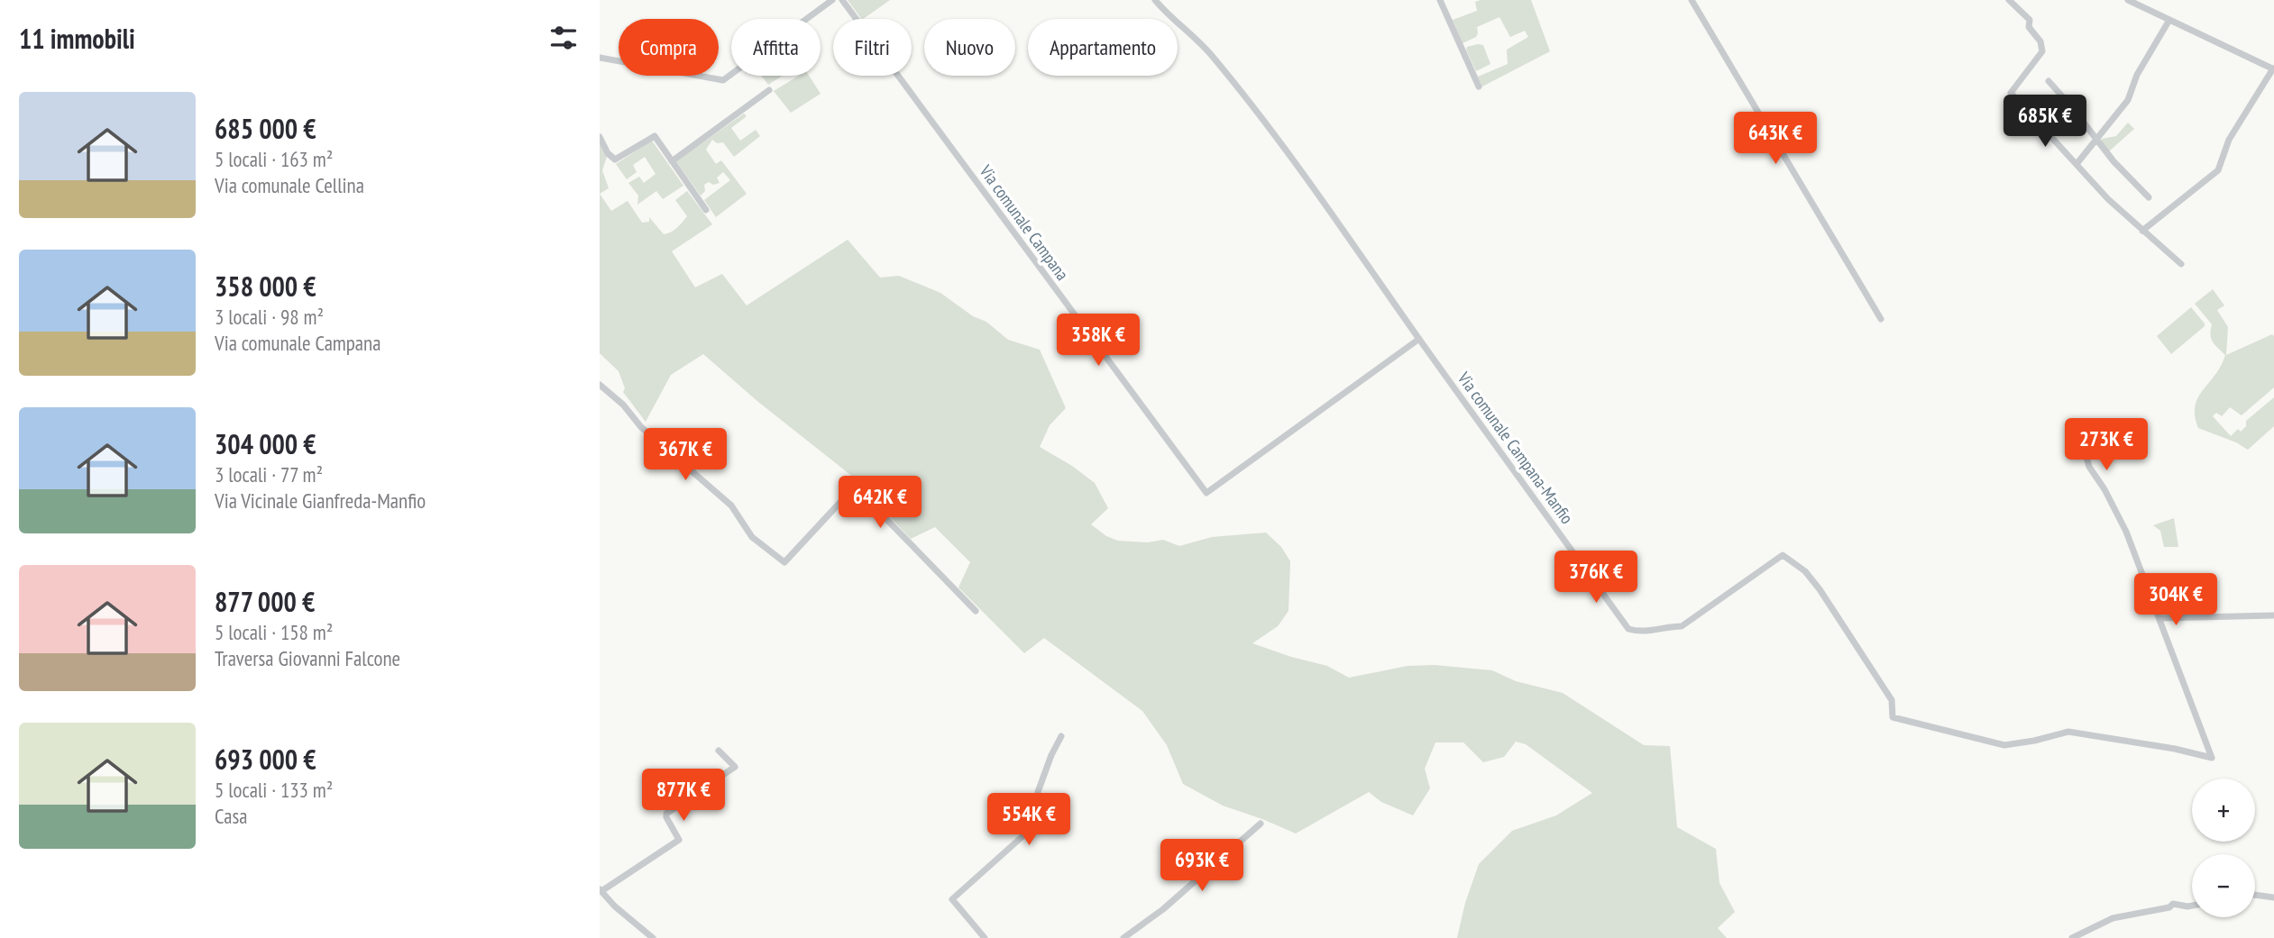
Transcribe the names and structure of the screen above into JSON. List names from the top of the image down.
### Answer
{
  "streets": {
    "street": ["Via comunale Campana", "Via comunale Campana-Manfio"]
  },
  "crossings": [
    ["Via comunale Campana", "Via comunale Campana-Manfio"]
  ],
  "page": {
    "heading": "11 immobili",
    "chip": [
      "Compra",
      "Affitta",
      "Filtri",
      "Nuovo",
      "Appartamento"
    ],
    "list": [
      {
        "name": "685 000 €",
        "note": "5 locali · 163 m² · Via comunale Cellina"
      },
      {
        "name": "358 000 €",
        "note": "3 locali · 98 m² · Via comunale Campana"
      },
      {
        "name": "304 000 €",
        "note": "3 locali · 77 m² · Via Vicinale Gianfreda-Manfio"
      },
      {
        "name": "877 000 €",
        "note": "5 locali · 158 m² · Traversa Giovanni Falcone"
      },
      {
        "name": "693 000 €",
        "note": "5 locali · 133 m² · Casa"
      }
    ],
    "price": [
      "685K €",
      "643K €",
      "358K €",
      "273K €",
      "367K €",
      "642K €",
      "376K €",
      "304K €",
      "877K €",
      "554K €",
      "693K €"
    ],
    "map_buttons": ["+", "−"]
  }
}
